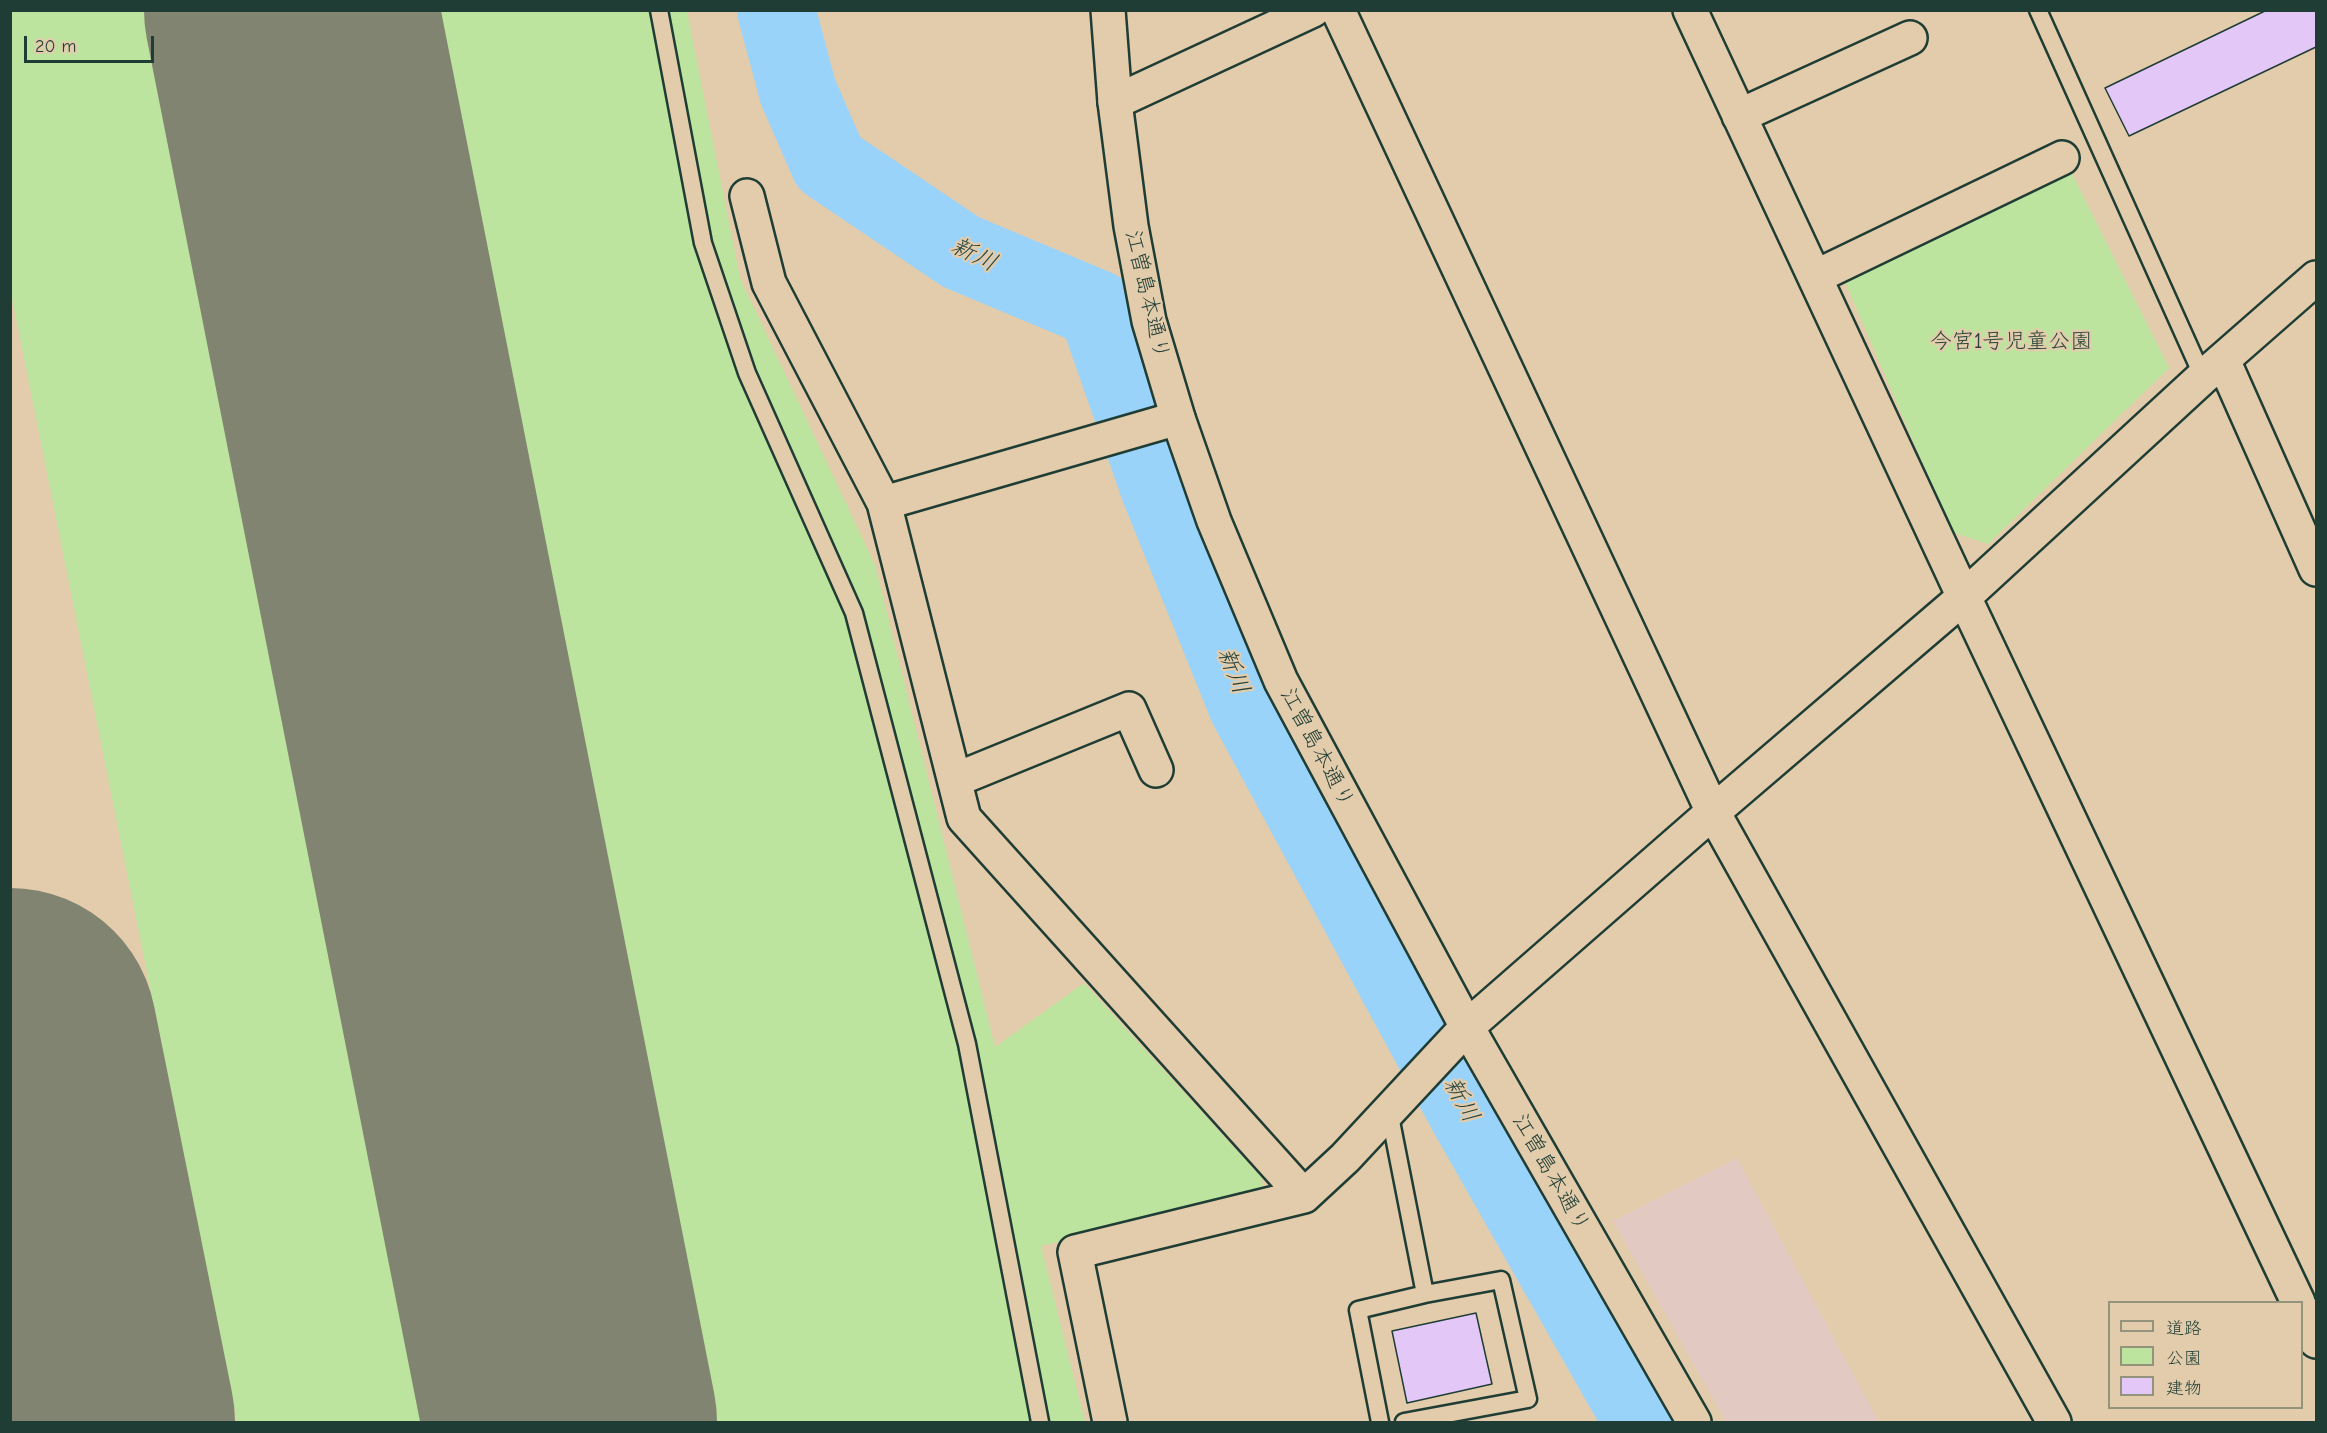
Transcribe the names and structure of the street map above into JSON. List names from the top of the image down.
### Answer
{
  "streets": {
    "street": ["江曽島本通り"]
  },
  "water": ["新川"],
  "parks": ["今宮1号児童公園"],
  "legend": ["道路", "公園", "建物"],
  "scale_bar": "20 m"
}
